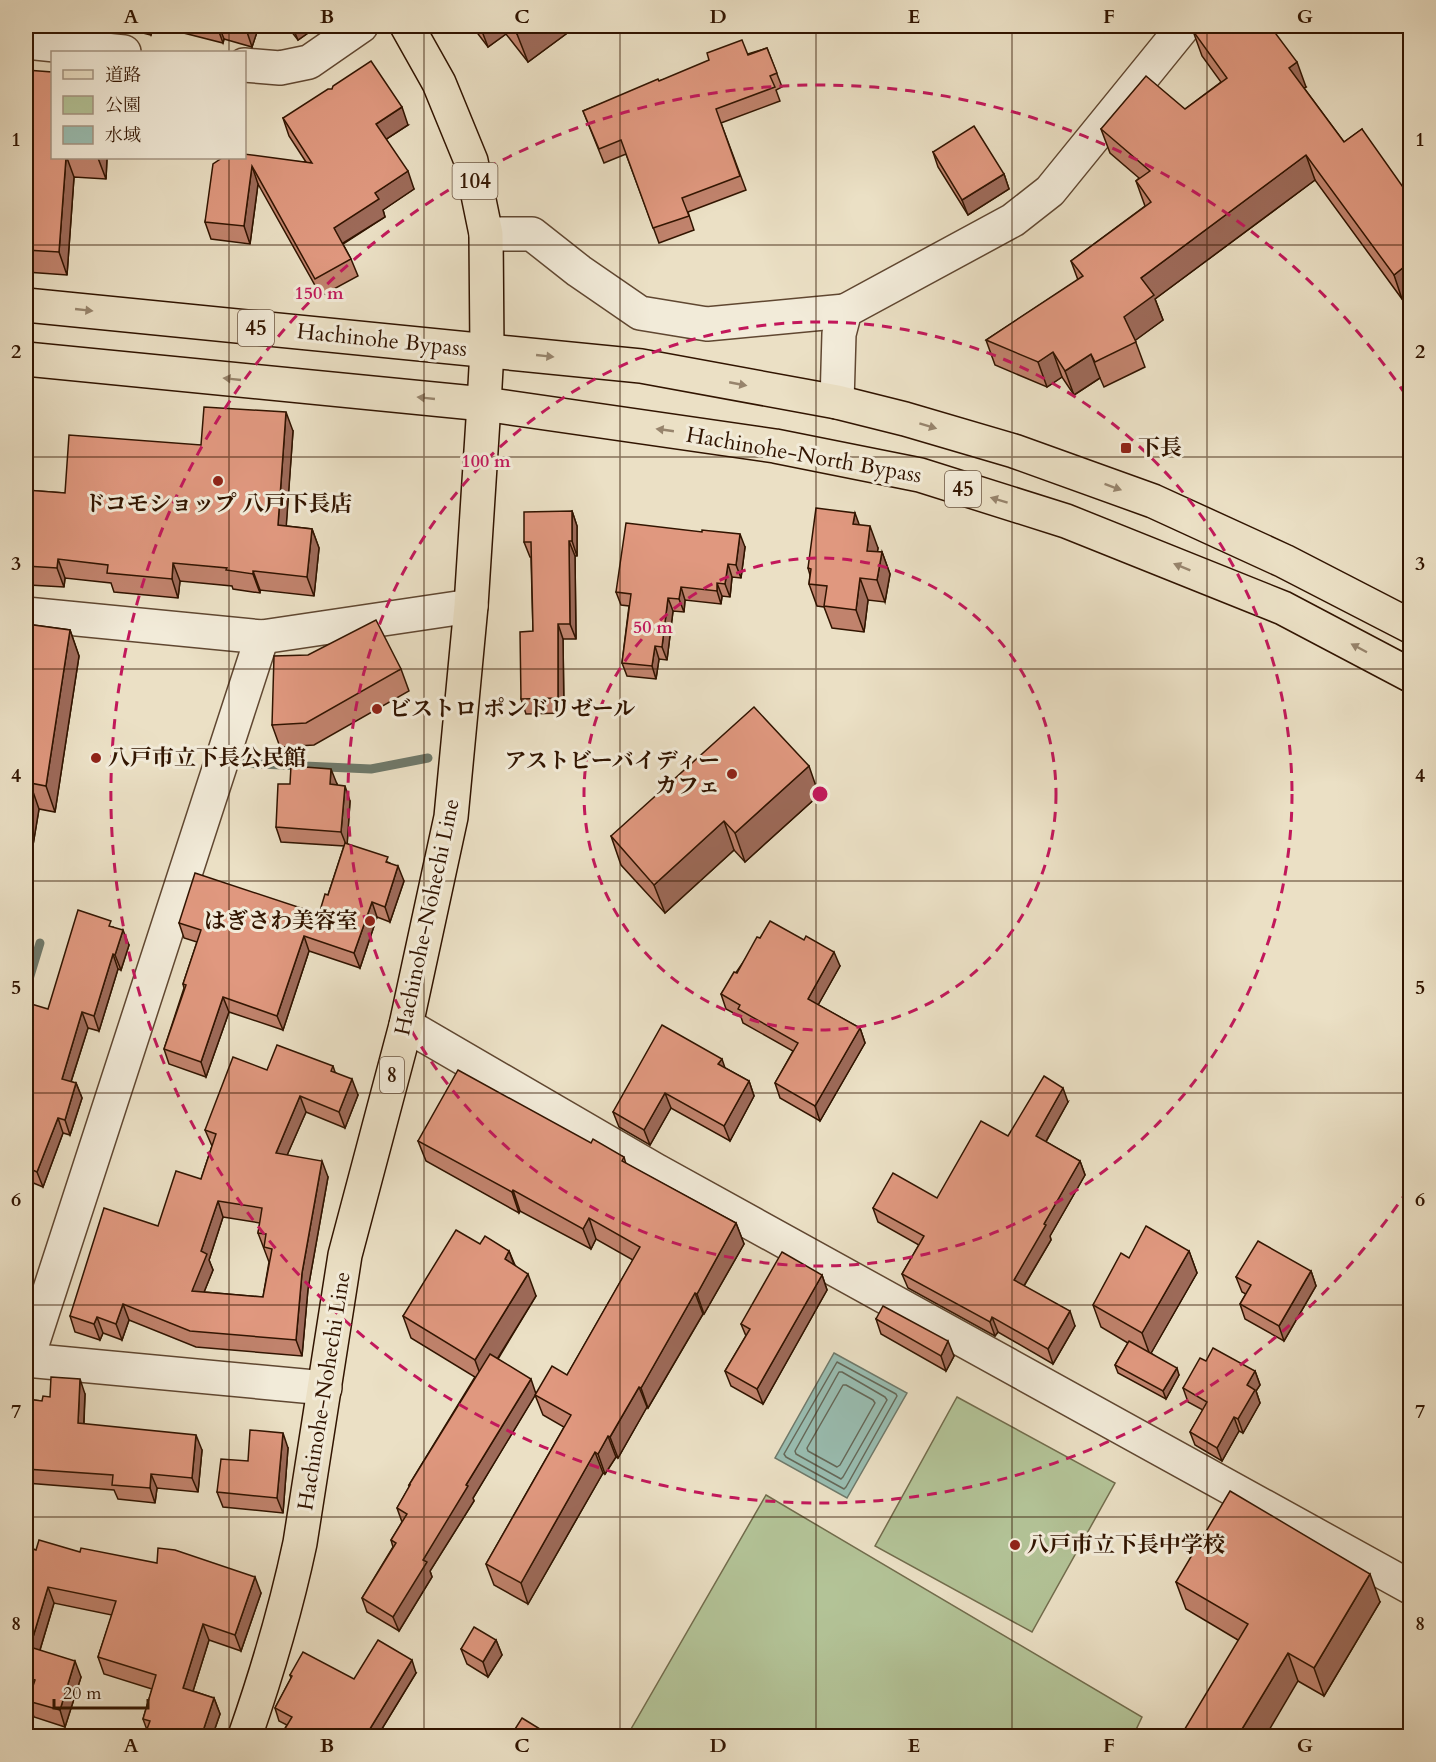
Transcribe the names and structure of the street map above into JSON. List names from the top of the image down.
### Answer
{
  "streets": {
    "main road": [
      "104",
      "45",
      "Hachinohe Bypass",
      "Hachinohe-North Bypass",
      "Hachinohe-Nohechi Line",
      "8"
    ]
  },
  "crossings": [
    ["104", "45"],
    ["104", "Hachinohe Bypass"],
    ["104", "Hachinohe-North Bypass"],
    ["104", "Hachinohe-Nohechi Line"],
    ["45", "Hachinohe Bypass"],
    ["45", "Hachinohe-North Bypass"],
    ["45", "Hachinohe-Nohechi Line"],
    ["Hachinohe-North Bypass", "Hachinohe-Nohechi Line"]
  ],
  "places": {
    "transit": ["下長"],
    "other": [
      "ドコモショップ 八戸下長店",
      "ビストロ ポンドリゼール",
      "八戸市立下長公民館",
      "アストビーバイディー カフェ",
      "はぎさわ美容室",
      "八戸市立下長中学校"
    ]
  },
  "legend": ["道路", "公園", "水域"],
  "scale_bar": "20 m",
  "grid": {
    "columns": [
      "A",
      "B",
      "C",
      "D",
      "E",
      "F",
      "G"
    ],
    "rows": [
      "1",
      "2",
      "3",
      "4",
      "5",
      "6",
      "7",
      "8"
    ]
  },
  "rings": ["150 m", "100 m", "50 m"]
}
